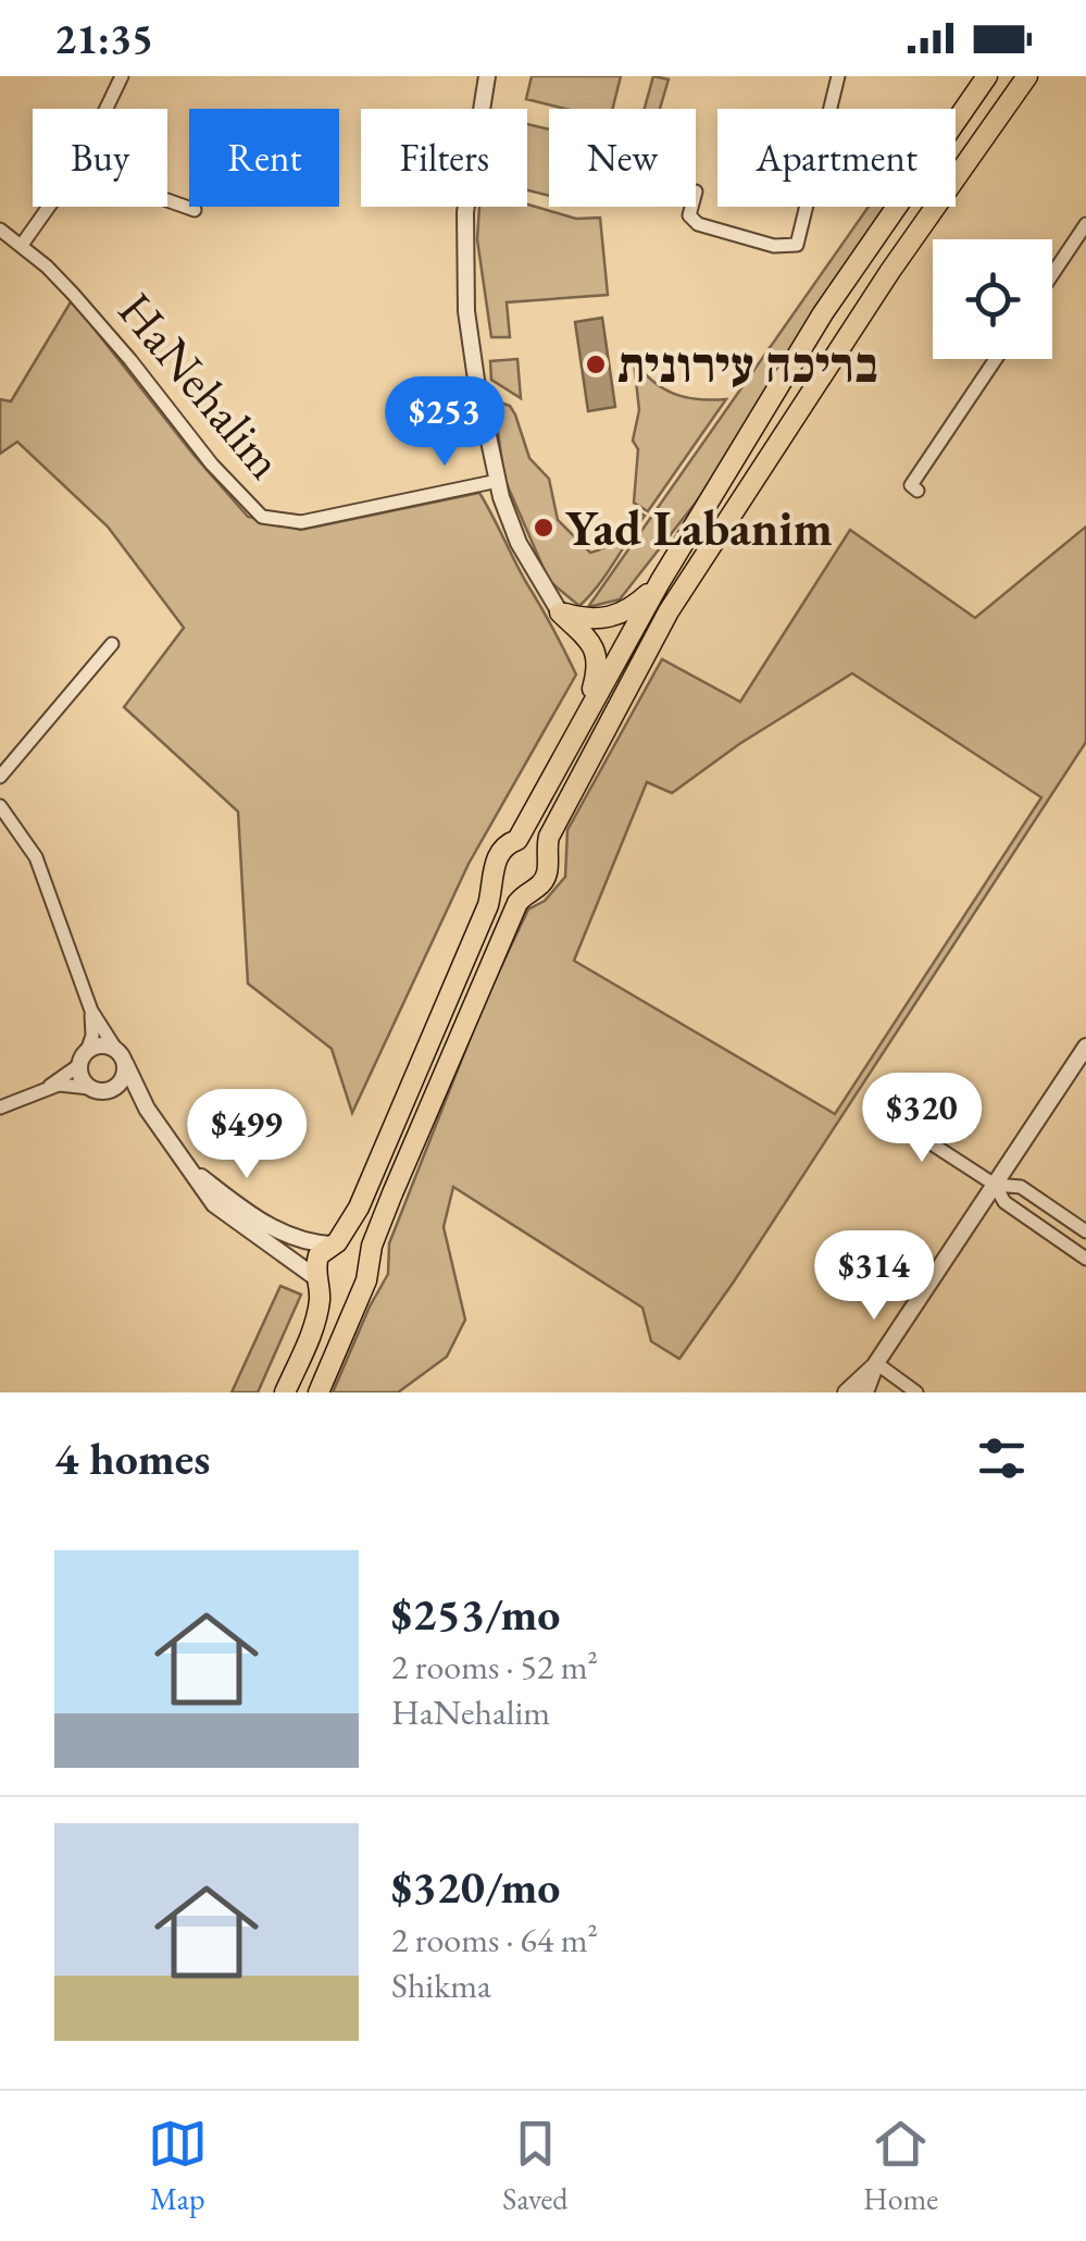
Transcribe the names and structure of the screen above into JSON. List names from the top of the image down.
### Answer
{
  "streets": {
    "street": ["HaNehalim"]
  },
  "places": ["בריכה עירונית", "Yad Labanim"],
  "page": {
    "status": "21:35",
    "chip": [
      "Buy",
      "Rent",
      "Filters",
      "New",
      "Apartment"
    ],
    "price": [
      "$253",
      "$320",
      "$499",
      "$314"
    ],
    "heading": "4 homes",
    "list": [
      {
        "name": "$253/mo",
        "note": "2 rooms · 52 m² · HaNehalim"
      },
      {
        "name": "$320/mo",
        "note": "2 rooms · 64 m² · Shikma"
      }
    ],
    "tabs": ["Map", "Saved", "Home"]
  }
}
